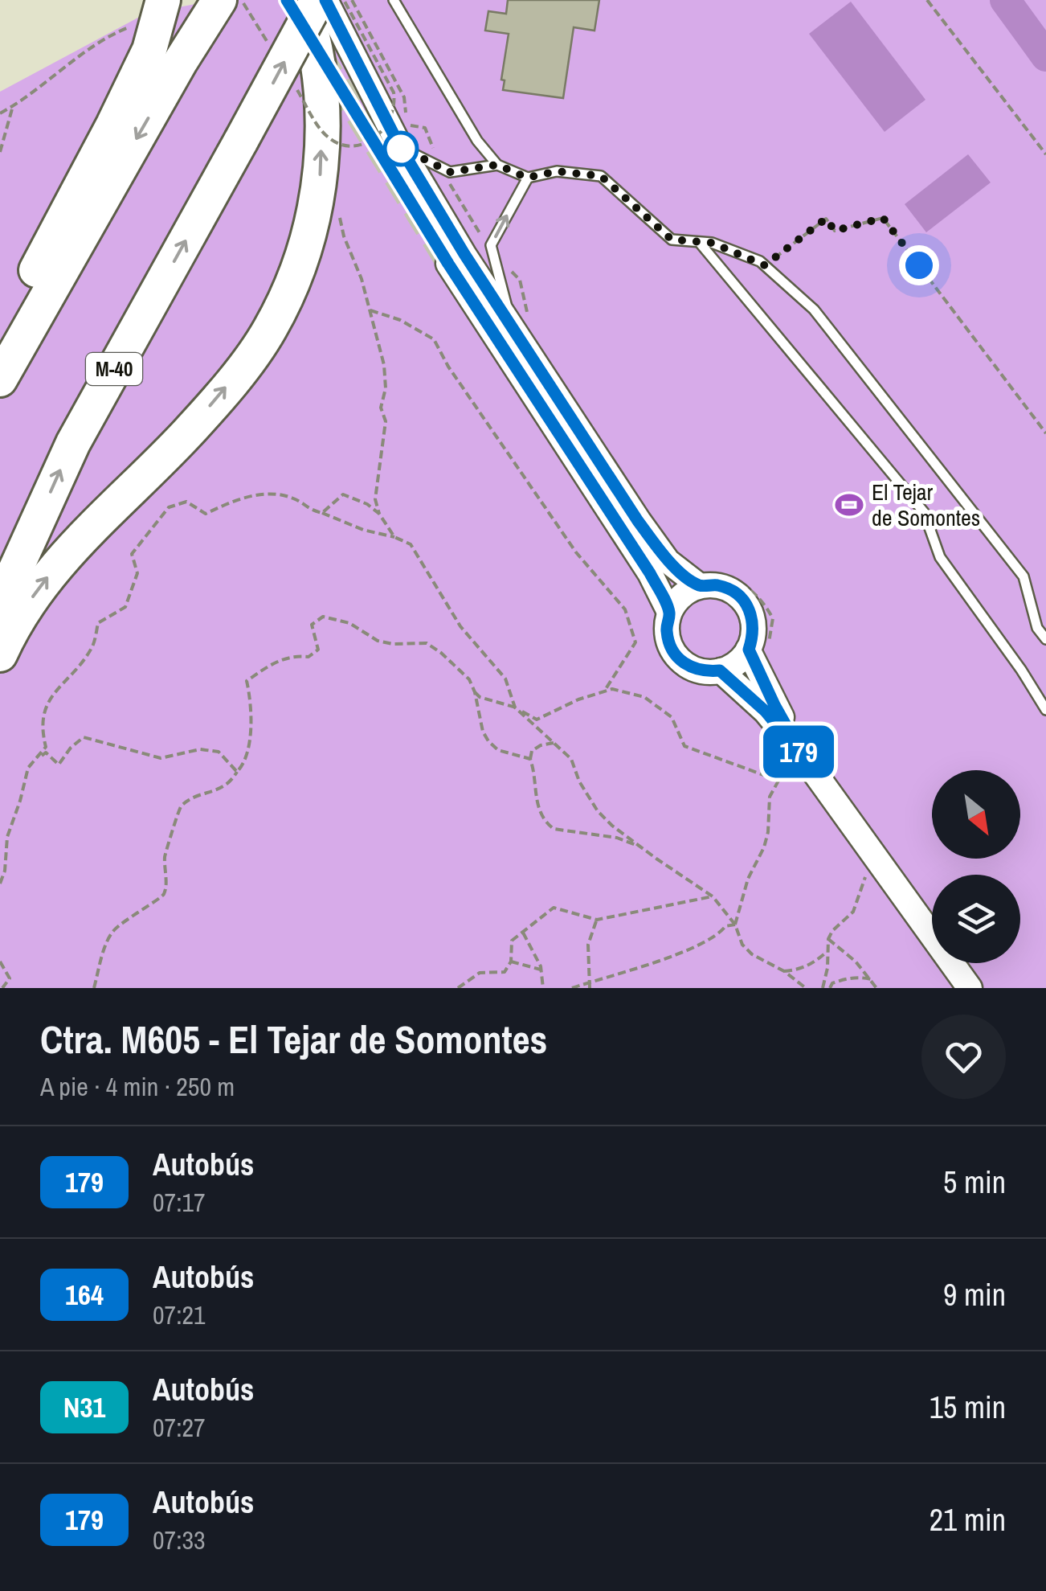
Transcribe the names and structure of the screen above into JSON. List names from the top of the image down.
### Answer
{
  "streets": {
    "highway": ["M-40"]
  },
  "places": {
    "sports": ["El Tejar de Somontes"]
  },
  "lines": ["bus line 179"],
  "north": "bottom right",
  "page": {
    "on_map": "179",
    "heading": ["Ctra. M605 - El Tejar de Somontes", "A pie · 4 min · 250 m"],
    "list": [
      {
        "mark": "179",
        "name": "Autobús",
        "note": "07:17",
        "value": "5 min"
      },
      {
        "mark": "164",
        "name": "Autobús",
        "note": "07:21",
        "value": "9 min"
      },
      {
        "mark": "N31",
        "name": "Autobús",
        "note": "07:27",
        "value": "15 min"
      },
      {
        "mark": "179",
        "name": "Autobús",
        "note": "07:33",
        "value": "21 min"
      }
    ]
  }
}
